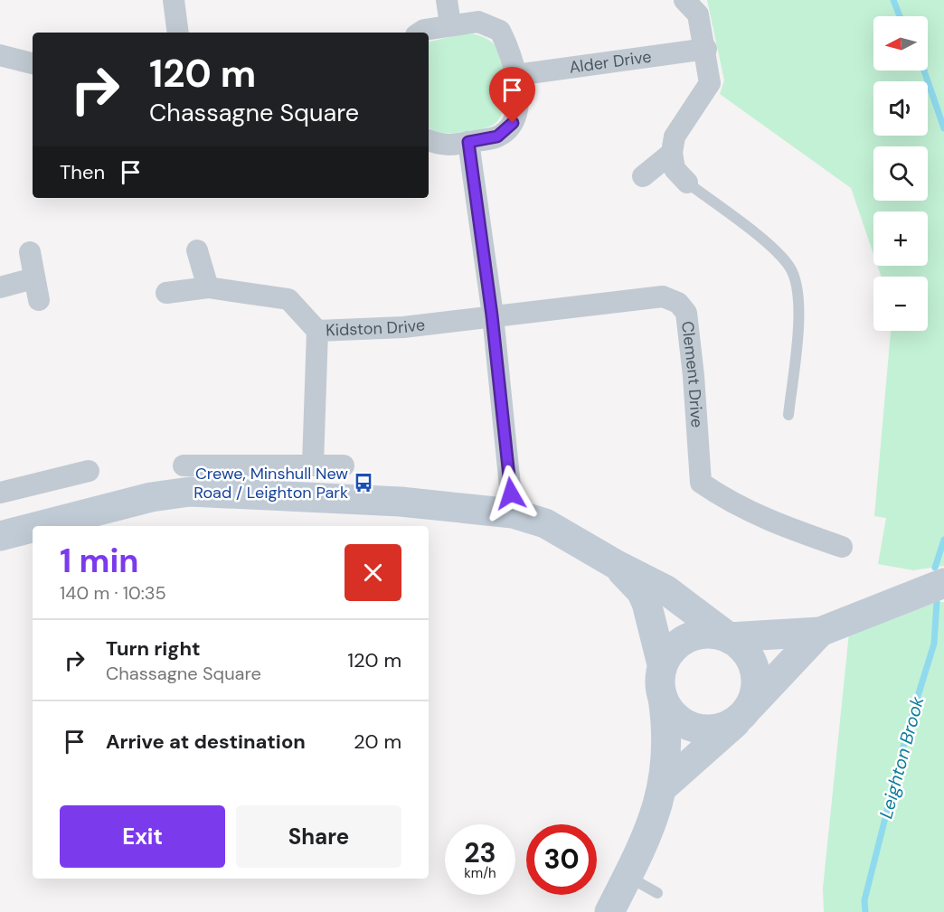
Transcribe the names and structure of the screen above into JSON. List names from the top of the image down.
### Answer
{
  "streets": {
    "street": ["Alder Drive", "Kidston Drive", "Clement Drive"]
  },
  "crossings": [
    ["Kidston Drive", "Clement Drive"]
  ],
  "water": ["Leighton Brook"],
  "places": {
    "bus stop": ["Crewe, Minshull New Road / Leighton Park"]
  },
  "north": "left",
  "page": {
    "map_buttons": ["+", "−"],
    "turn": ["120 m", "Chassagne Square"],
    "then": "Then",
    "heading": ["1 min", "140 m · 10:35"],
    "list": [
      {
        "name": "Turn right",
        "note": "Chassagne Square",
        "value": "120 m"
      },
      {
        "name": "Arrive at destination",
        "value": "20 m"
      }
    ],
    "buttons": ["Exit", "Share"],
    "speed": "23 km/h",
    "limit": "30"
  }
}
